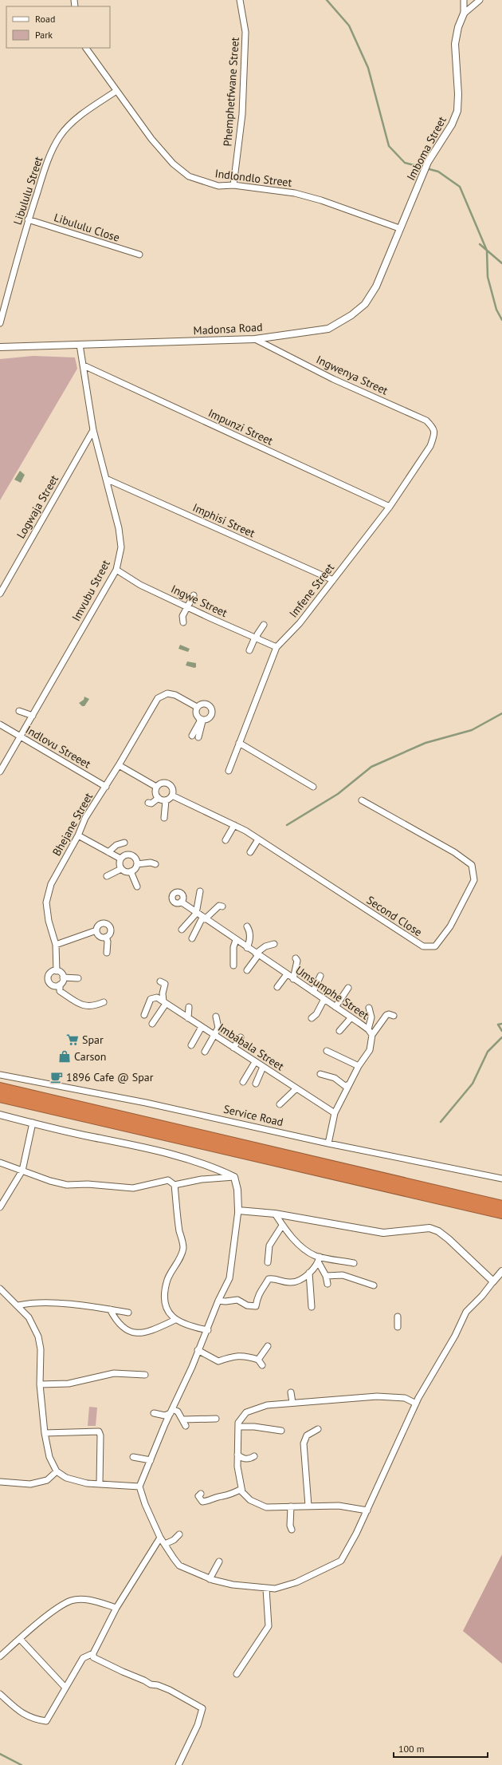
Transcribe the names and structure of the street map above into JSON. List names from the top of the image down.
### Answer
{
  "streets": {
    "street": [
      "Phemphetfwane Street",
      "Imboma Street",
      "Indlondlo Street",
      "Libululu Street",
      "Libululu Close",
      "Madonsa Road",
      "Ingwenya Street",
      "Impunzi Street",
      "Logwaja Street",
      "Imphisi Street",
      "Imvubu Street",
      "Imfene Street",
      "Ingwe Street",
      "Indlovu Streeet",
      "Bhejane Street",
      "Second Close",
      "Umsumphe Street",
      "Imbabala Street",
      "Service Road"
    ]
  },
  "crossings": [
    ["Phemphetfwane Street", "Indlondlo Street"],
    ["Imboma Street", "Indlondlo Street"],
    ["Imboma Street", "Madonsa Road"],
    ["Indlondlo Street", "Libululu Street"],
    ["Indlondlo Street", "Madonsa Road"],
    ["Libululu Street", "Libululu Close"],
    ["Madonsa Road", "Ingwenya Street"],
    ["Madonsa Road", "Imvubu Street"],
    ["Ingwenya Street", "Imfene Street"],
    ["Impunzi Street", "Imvubu Street"],
    ["Impunzi Street", "Imfene Street"],
    ["Logwaja Street", "Imvubu Street"],
    ["Imphisi Street", "Imvubu Street"],
    ["Imphisi Street", "Imfene Street"],
    ["Imvubu Street", "Ingwe Street"],
    ["Imvubu Street", "Indlovu Streeet"],
    ["Imfene Street", "Ingwe Street"],
    ["Indlovu Streeet", "Bhejane Street"],
    ["Umsumphe Street", "Imbabala Street"],
    ["Umsumphe Street", "Service Road"]
  ],
  "places": {
    "supermarket": ["Spar"],
    "shop": ["Carson"],
    "cafe": ["1896 Cafe @ Spar"]
  },
  "legend": ["Road", "Park"],
  "scale_bar": "100 m"
}
